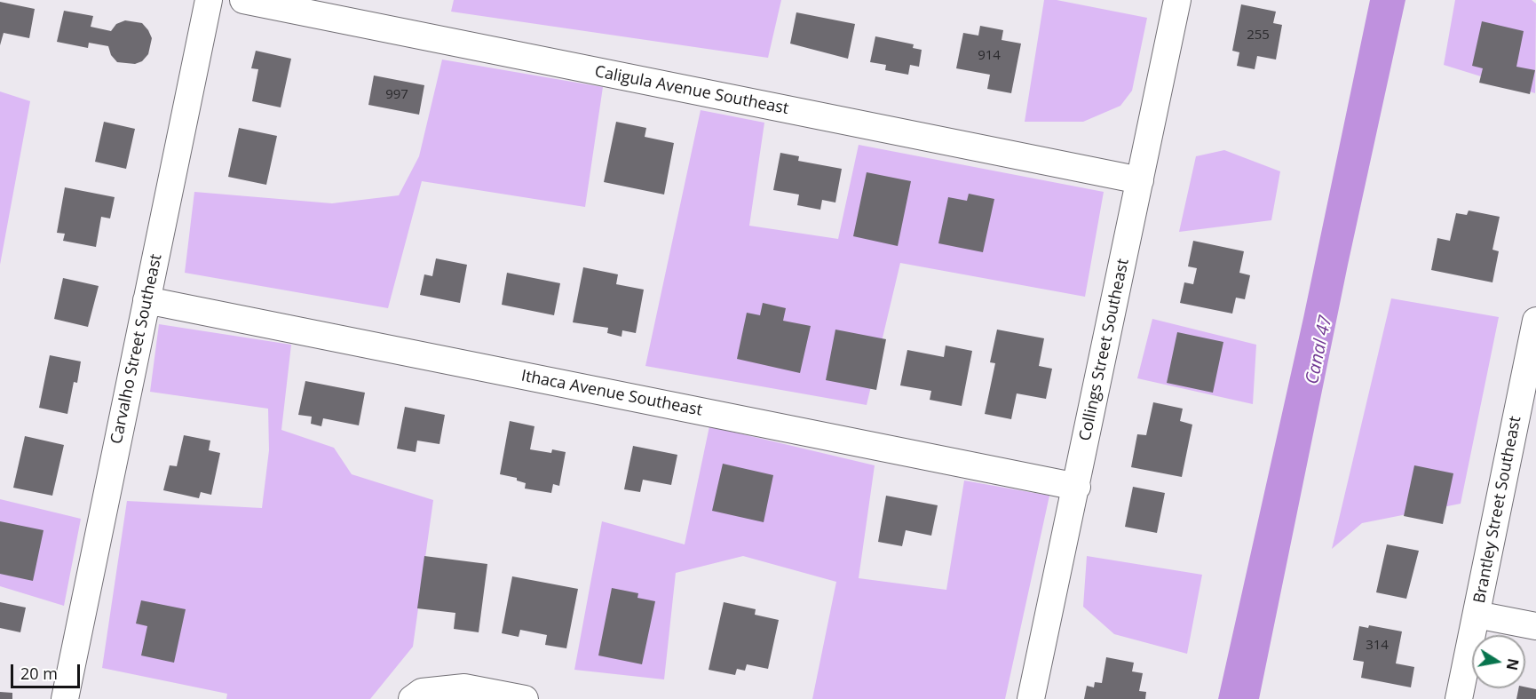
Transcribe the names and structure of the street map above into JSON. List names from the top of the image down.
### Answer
{
  "streets": {
    "street": [
      "Caligula Avenue Southeast",
      "Carvalho Street Southeast",
      "Collings Street Southeast",
      "Ithaca Avenue Southeast",
      "Brantley Street Southeast"
    ]
  },
  "crossings": [
    ["Caligula Avenue Southeast", "Collings Street Southeast"],
    ["Carvalho Street Southeast", "Ithaca Avenue Southeast"],
    ["Collings Street Southeast", "Ithaca Avenue Southeast"]
  ],
  "water": ["Canal 47"],
  "house_numbers": [
    "255",
    "914",
    "997",
    "314"
  ],
  "scale_bar": "20 m",
  "north": "right"
}
